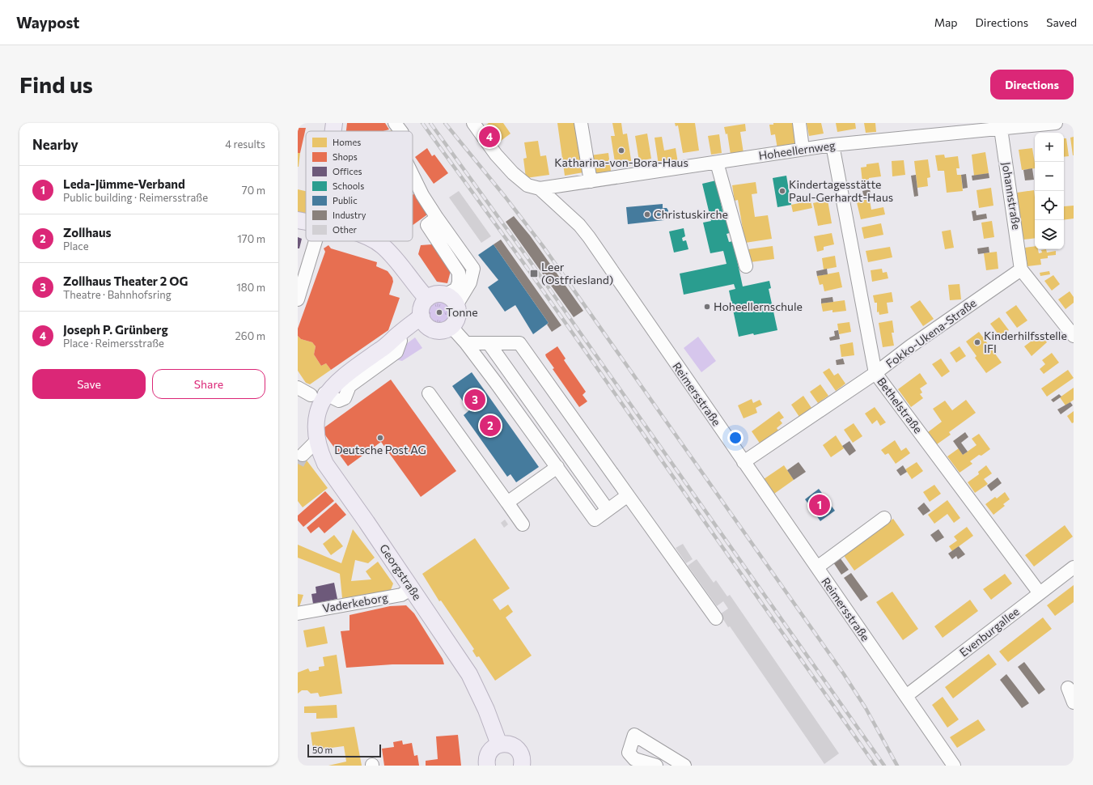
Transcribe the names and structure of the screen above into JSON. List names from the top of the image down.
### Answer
{
  "streets": {
    "main road": ["Georgstraße"],
    "street": [
      "Hoheellernweg",
      "Johannstraße",
      "Fokko-Ukena-Straße",
      "Reimersstraße",
      "Bethelstraße",
      "Vaderkeborg",
      "Evenburgallee"
    ]
  },
  "crossings": [
    ["Hoheellernweg", "Johannstraße"],
    ["Hoheellernweg", "Reimersstraße"],
    ["Hoheellernweg", "Bethelstraße"],
    ["Johannstraße", "Fokko-Ukena-Straße"],
    ["Fokko-Ukena-Straße", "Reimersstraße"],
    ["Fokko-Ukena-Straße", "Bethelstraße"],
    ["Reimersstraße", "Evenburgallee"],
    ["Bethelstraße", "Evenburgallee"],
    ["Georgstraße", "Vaderkeborg"]
  ],
  "places": {
    "other": [
      "Katharina-von-Bora-Haus",
      "Kindertagesstätte Paul-Gerhardt-Haus",
      "Christuskirche",
      "Hoheellernschule",
      "Tonne",
      "Kinderhilfsstelle IFI",
      "Deutsche Post AG"
    ],
    "transit": ["Leer (Ostfriesland)"]
  },
  "legend": [
    "Homes",
    "Shops",
    "Offices",
    "Schools",
    "Public",
    "Industry",
    "Other"
  ],
  "scale_bar": "50 m",
  "page": {
    "header": "Waypost",
    "nav": ["Map", "Directions", "Saved"],
    "buttons": [
      "Directions",
      ["Save", "Share"]
    ],
    "title": "Find us",
    "heading": ["Nearby", "4 results"],
    "pins": [
      "4",
      "3",
      "2",
      "1"
    ],
    "map_buttons": ["+", "−"],
    "list": [
      {
        "mark": "1",
        "name": "Leda-Jümme-Verband",
        "note": "Public building · Reimersstraße",
        "value": "70 m"
      },
      {
        "mark": "2",
        "name": "Zollhaus",
        "note": "Place",
        "value": "170 m"
      },
      {
        "mark": "3",
        "name": "Zollhaus Theater 2 OG",
        "note": "Theatre · Bahnhofsring",
        "value": "180 m"
      },
      {
        "mark": "4",
        "name": "Joseph P. Grünberg",
        "note": "Place · Reimersstraße",
        "value": "260 m"
      }
    ],
    "scale": "50 m"
  }
}
